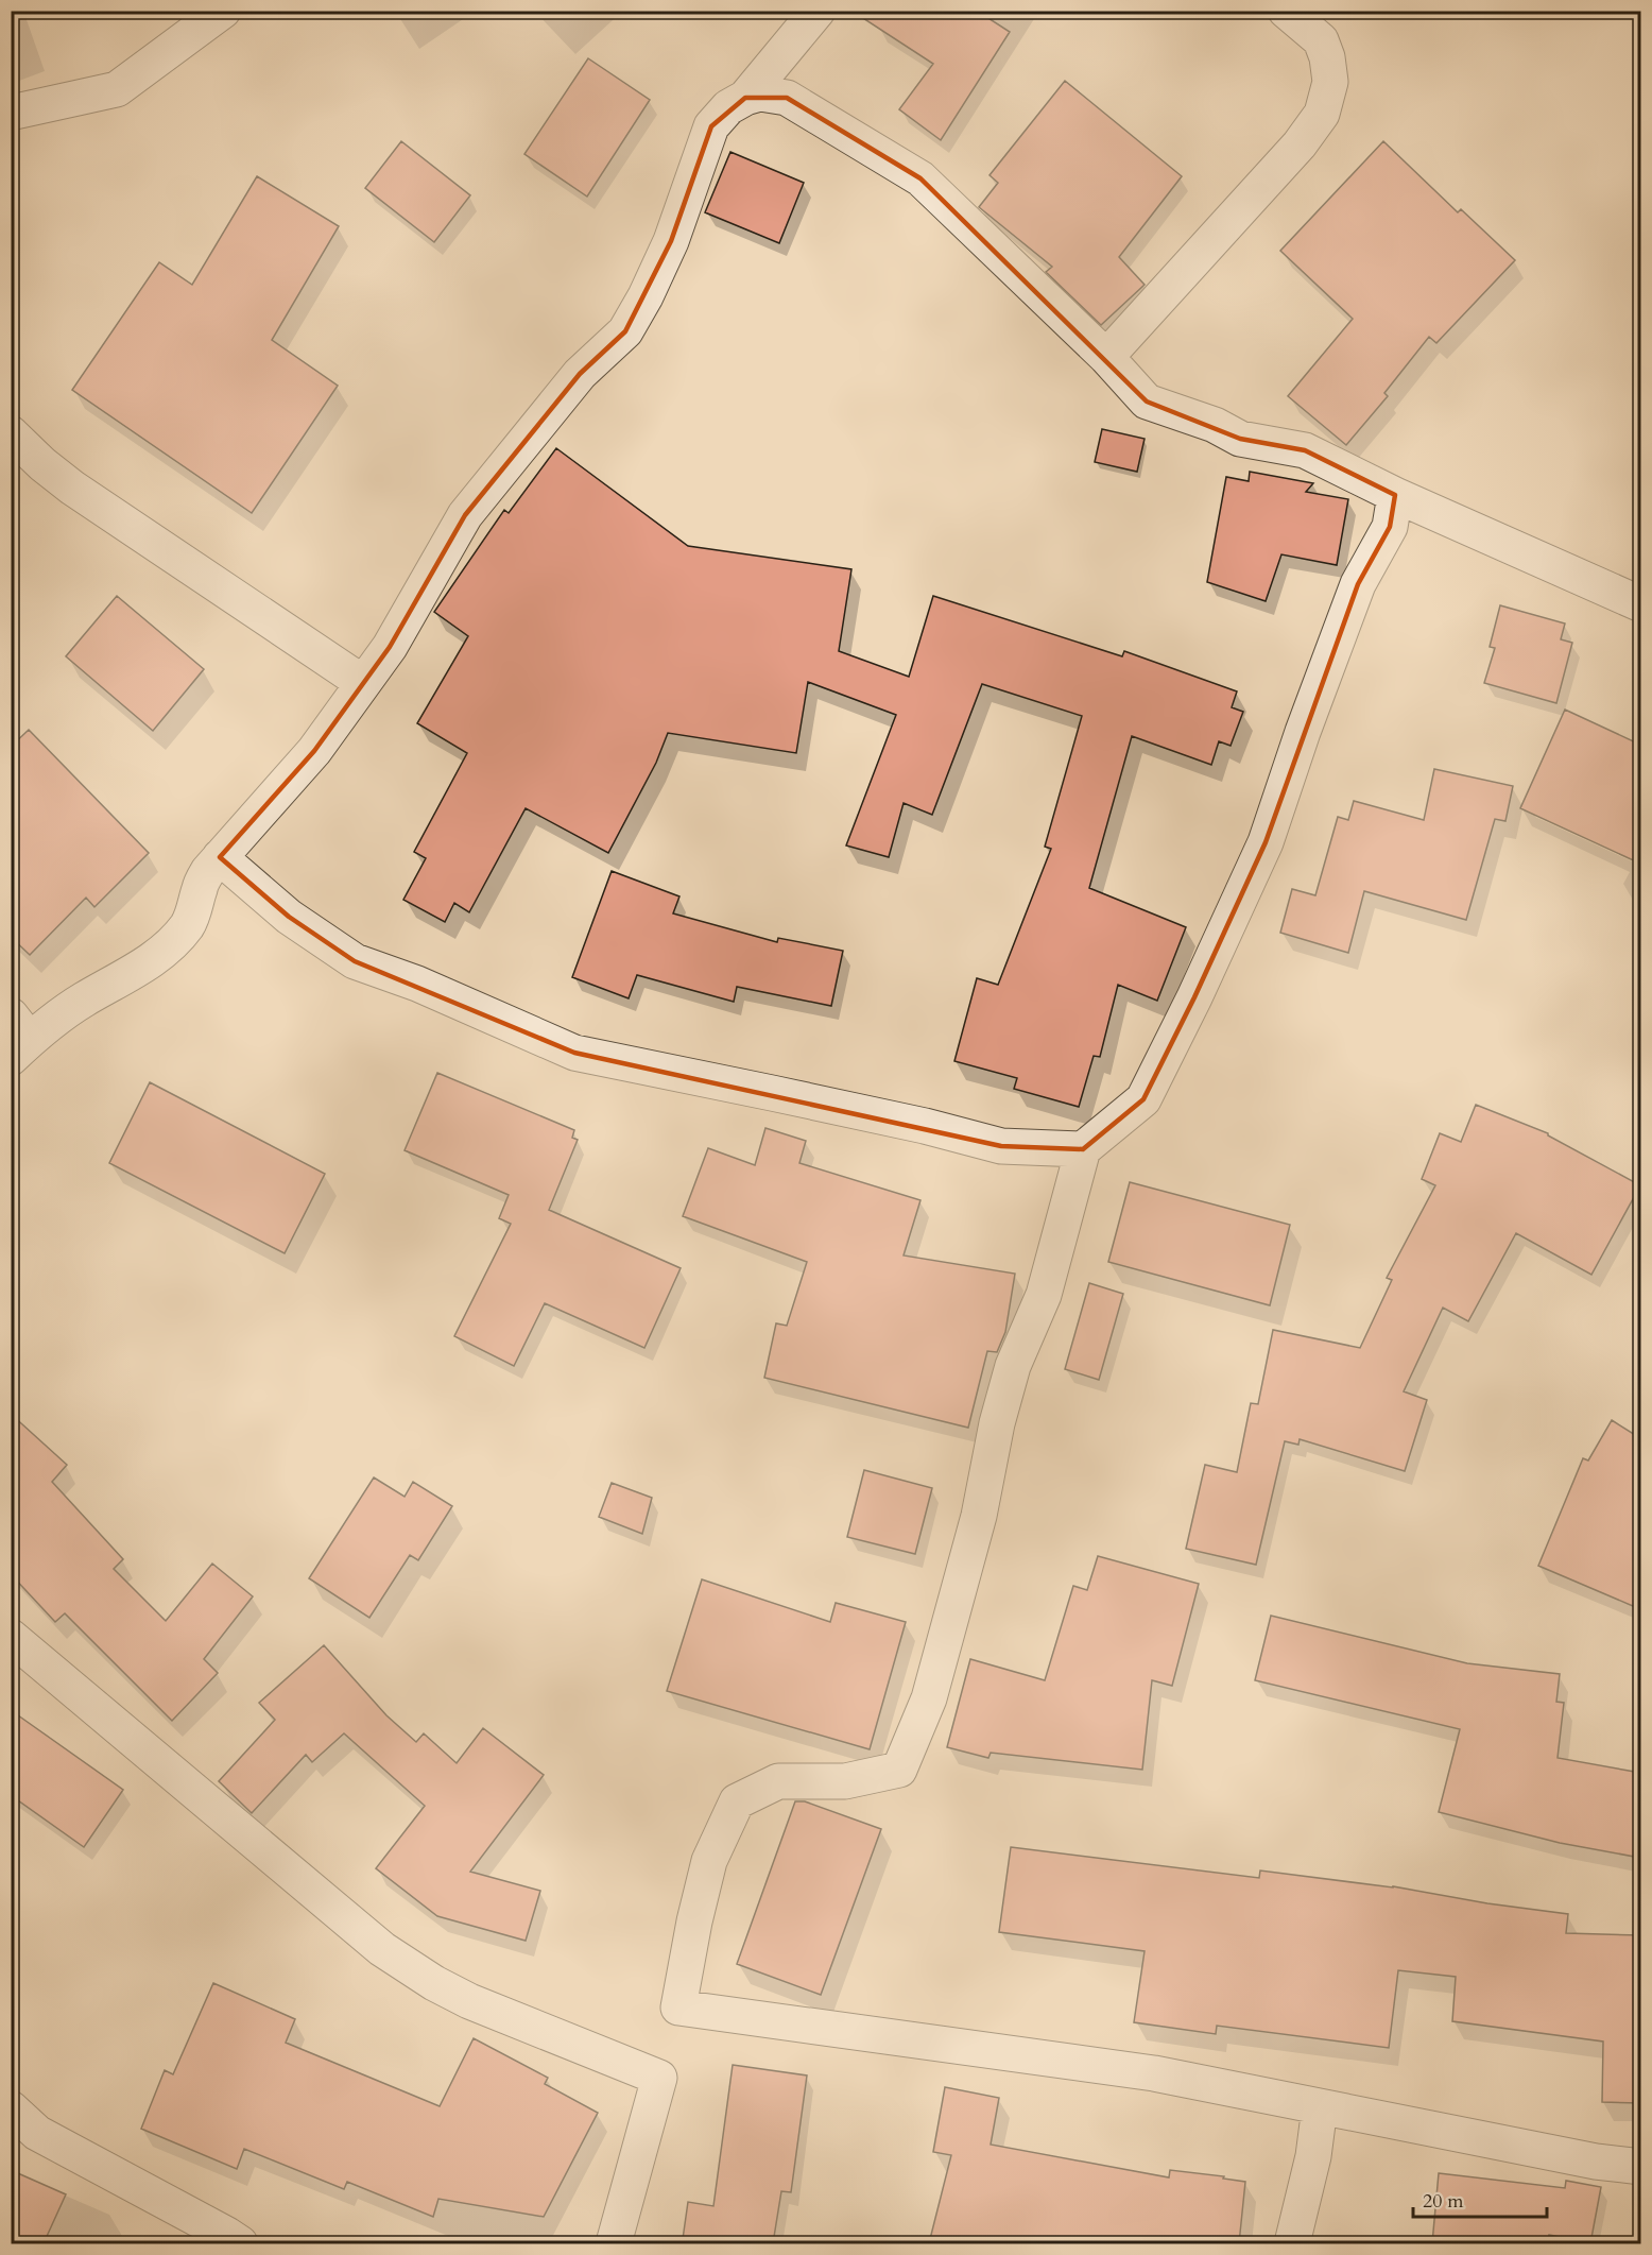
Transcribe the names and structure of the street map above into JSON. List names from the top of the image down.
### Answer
{
  "scale_bar": "20 m"
}
